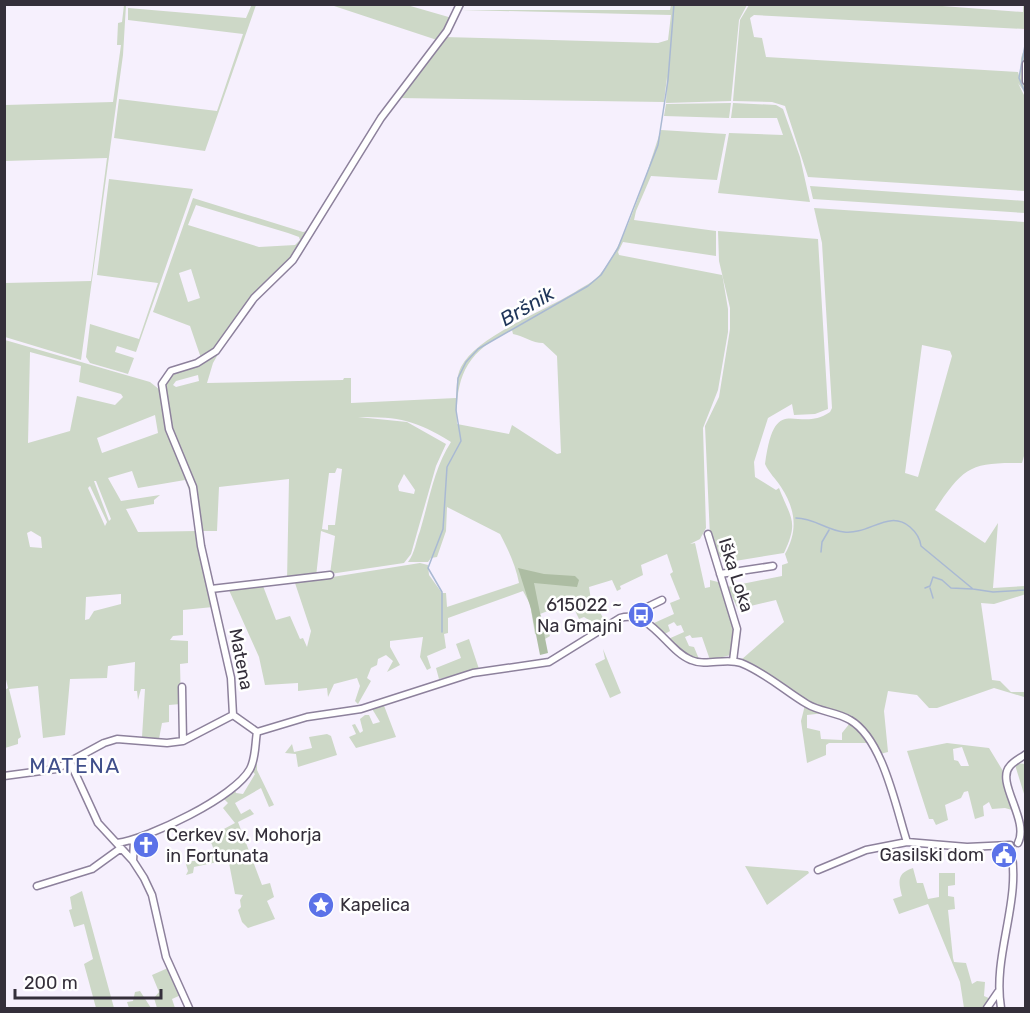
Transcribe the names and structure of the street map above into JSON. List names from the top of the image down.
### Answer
{
  "streets": {
    "street": ["Iška Loka", "Matena"]
  },
  "districts": ["MATENA"],
  "water": ["Bršnik"],
  "places": {
    "bus stop": ["615022 ~ Na Gmajni"],
    "church": ["Cerkev sv. Mohorja in Fortunata"],
    "public building": ["Gasilski dom"],
    "place": ["Kapelica"]
  },
  "scale_bar": "200 m"
}
